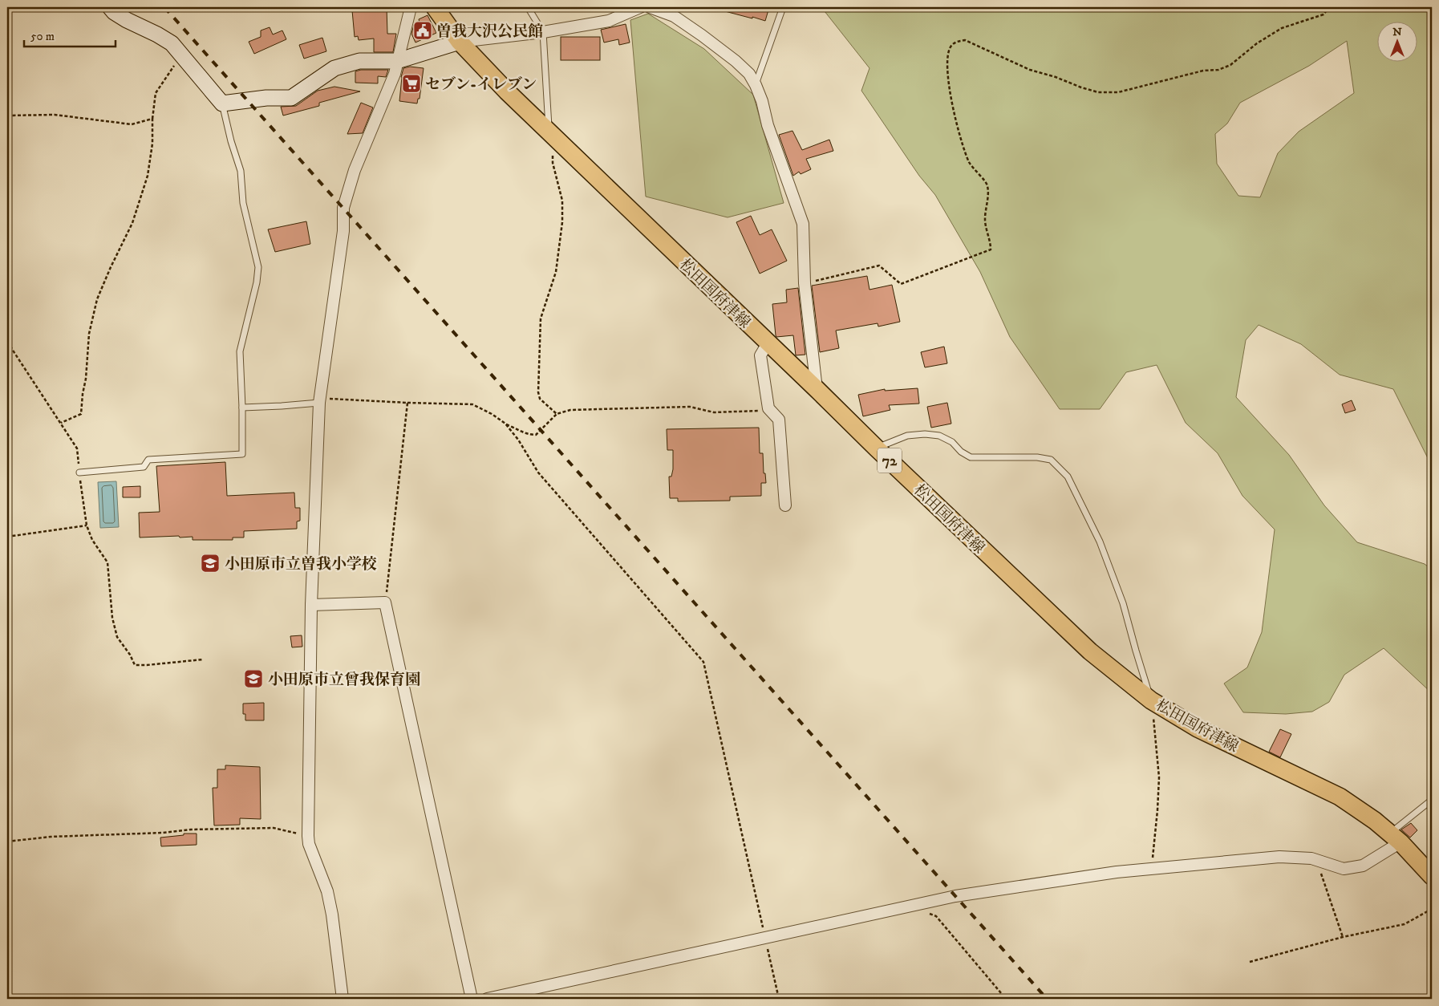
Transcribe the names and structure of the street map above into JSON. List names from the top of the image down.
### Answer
{
  "streets": {
    "main road": ["松田国府津線", "72"]
  },
  "places": {
    "public building": ["曽我大沢公民館"],
    "supermarket": ["セブン-イレブン"],
    "school or university": ["小田原市立曽我小学校", "小田原市立曾我保育園"]
  },
  "scale_bar": "50 m",
  "north": "top"
}
